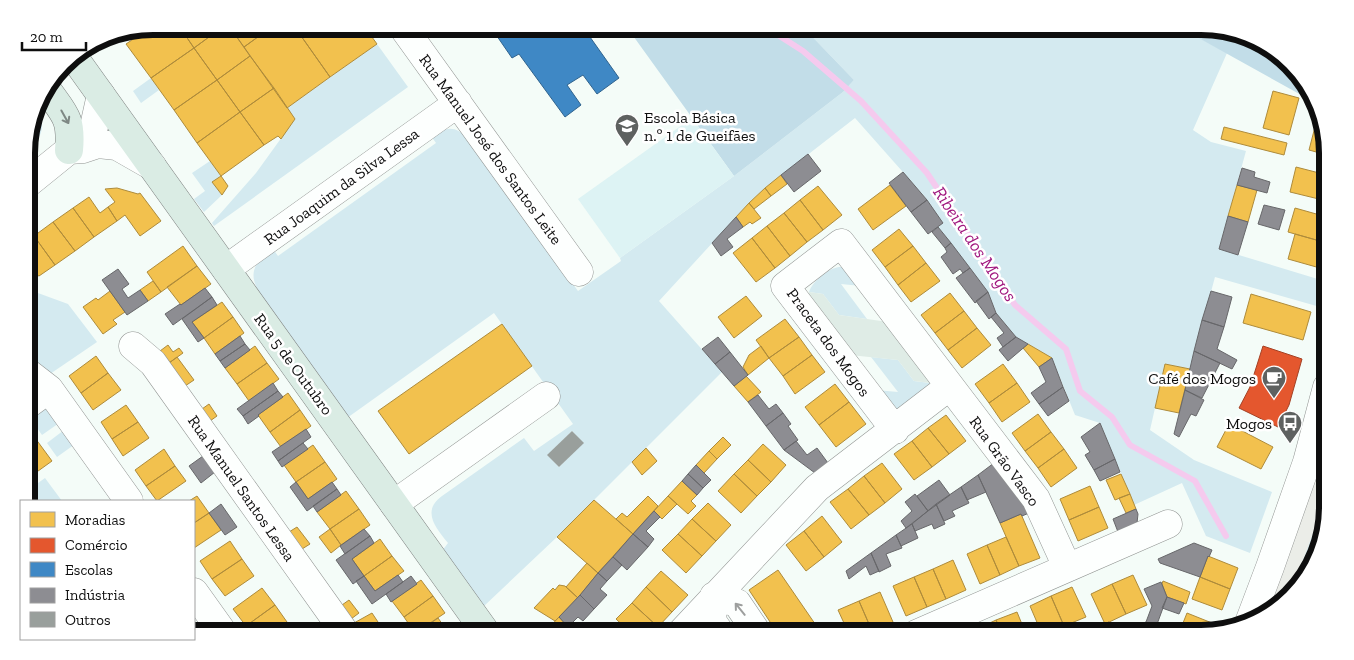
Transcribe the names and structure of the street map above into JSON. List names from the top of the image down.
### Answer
{
  "streets": {
    "main road": ["Rua 5 de Outubro"],
    "street": [
      "Rua Manuel José dos Santos Leite",
      "Rua Joaquim da Silva Lessa",
      "Praceta dos Mogos",
      "Rua Grão Vasco",
      "Rua Manuel Santos Lessa"
    ]
  },
  "crossings": [
    ["Rua Manuel José dos Santos Leite", "Rua Joaquim da Silva Lessa"],
    ["Rua Joaquim da Silva Lessa", "Rua 5 de Outubro"],
    ["Praceta dos Mogos", "Rua Grão Vasco"]
  ],
  "water": ["Ribeira dos Mogos"],
  "places": {
    "school or university": ["Escola Básica n.º 1 de Gueifães"],
    "cafe": ["Café dos Mogos"],
    "bus stop": ["Mogos"]
  },
  "legend": [
    "Moradias",
    "Comércio",
    "Escolas",
    "Indústria",
    "Outros"
  ],
  "scale_bar": "20 m"
}
